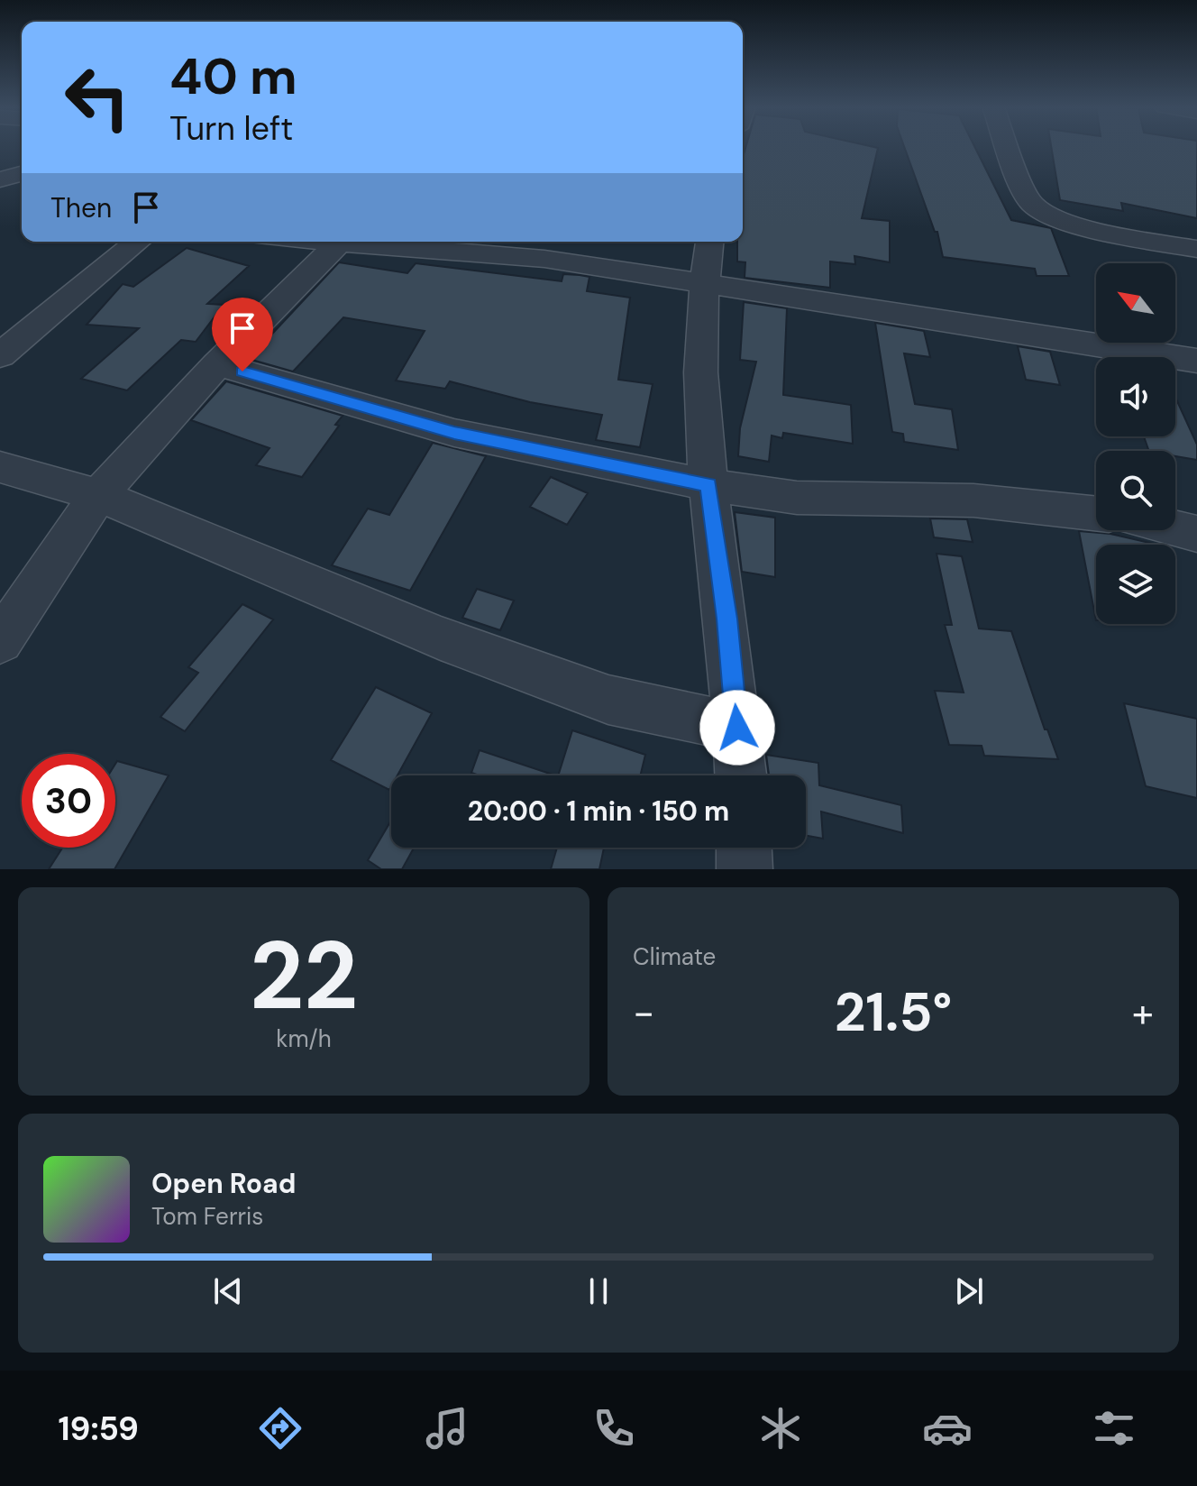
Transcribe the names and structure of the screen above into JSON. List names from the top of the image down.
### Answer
{
  "north": "top left",
  "page": {
    "turn": ["40 m", "Turn left"],
    "then": "Then",
    "limit": "30",
    "trip": "20:00 · 1 min · 150 m",
    "tile": [
      ["22", "km/h"],
      "Climate"
    ],
    "heat": ["−", "21.5°", "+"],
    "song": ["Open Road", "Tom Ferris"],
    "tabs": "19:59"
  }
}
